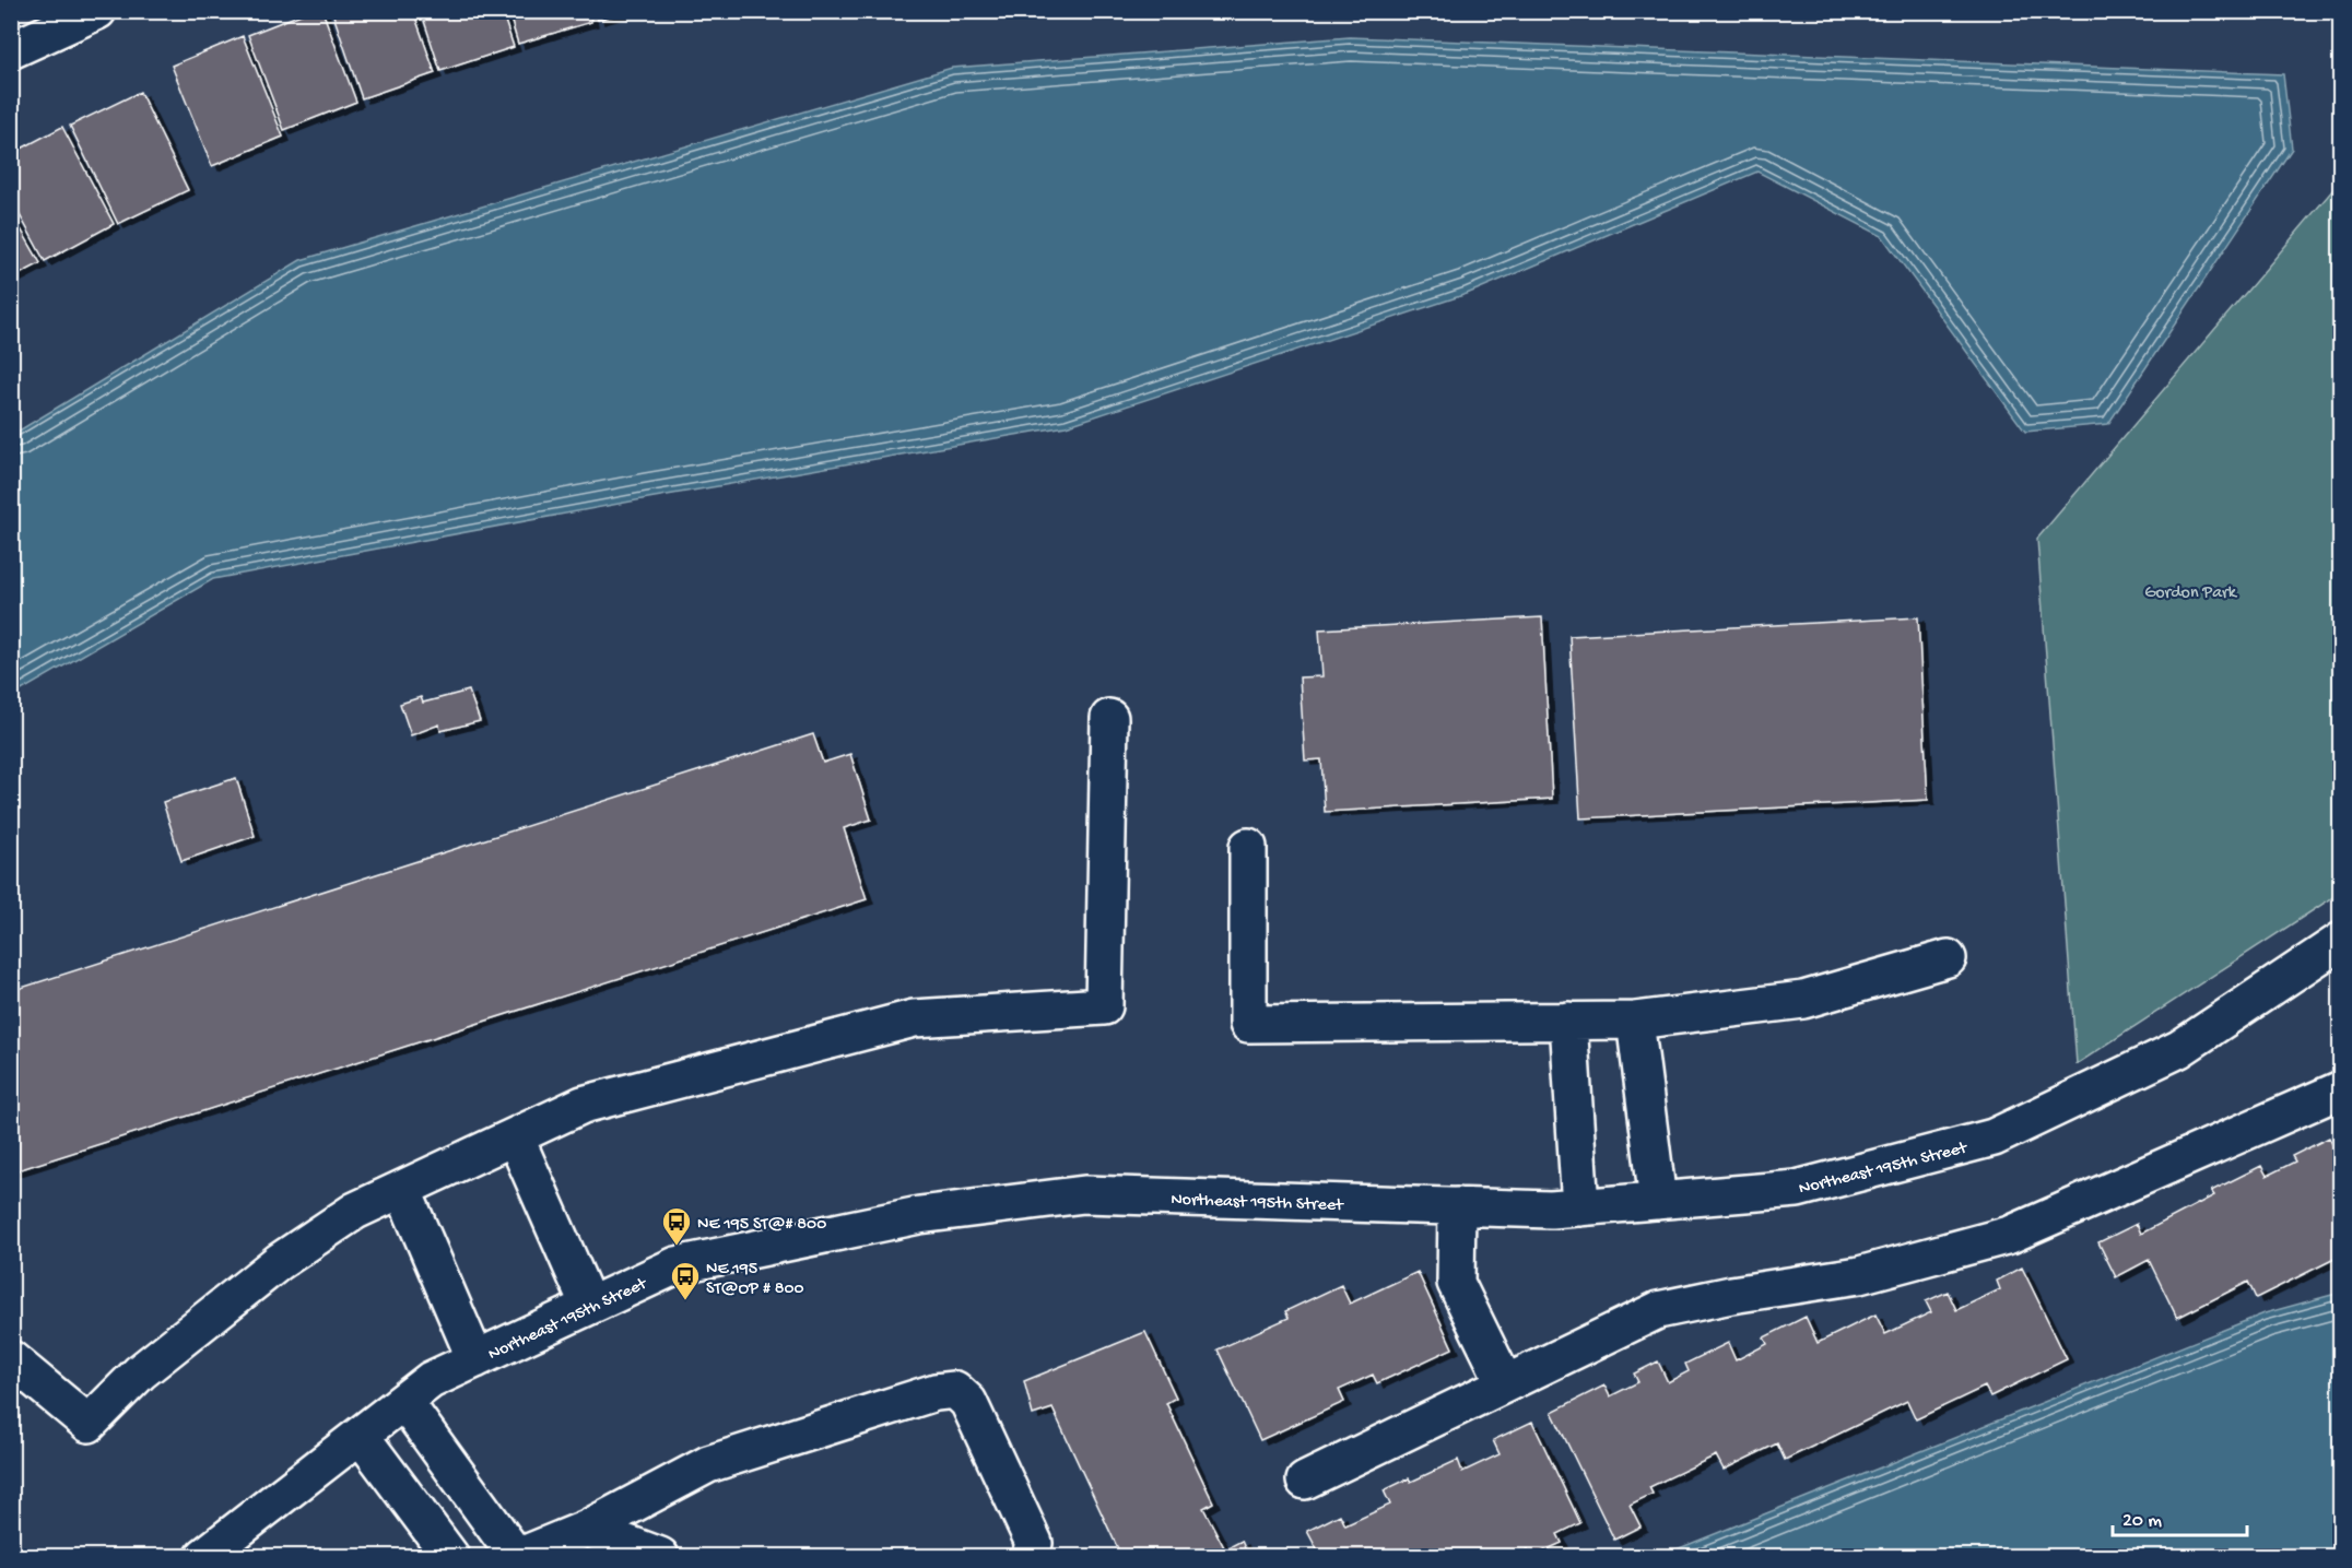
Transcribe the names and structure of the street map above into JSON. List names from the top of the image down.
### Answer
{
  "streets": {
    "street": ["Northeast 195th Street"]
  },
  "parks": ["Gordon Park"],
  "places": {
    "bus stop": ["NE 195 ST@# 800", "NE 195 ST@OP # 800"]
  },
  "scale_bar": "20 m"
}
